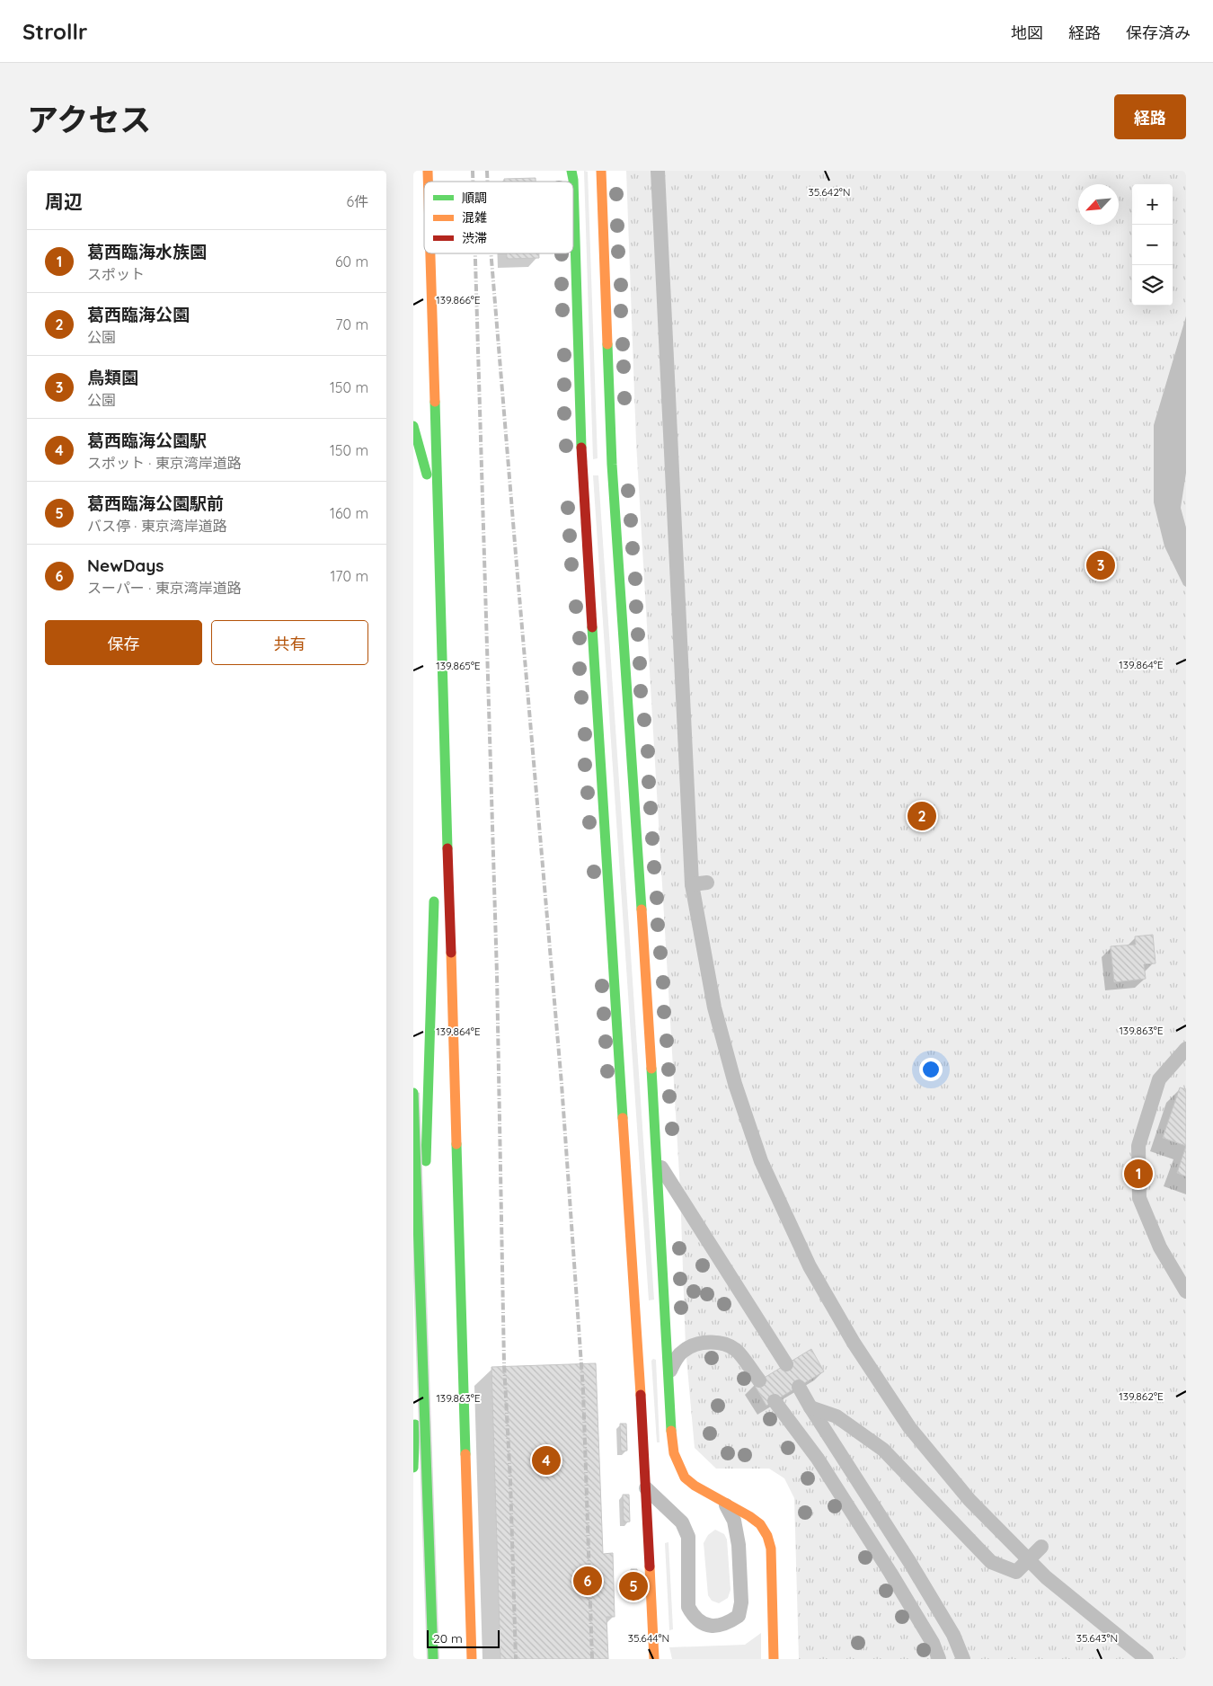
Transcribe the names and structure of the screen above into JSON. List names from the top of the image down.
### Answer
{
  "legend": ["順調", "混雑", "渋滞"],
  "scale_bar": "20 m",
  "north": "bottom left",
  "page": {
    "header": "Strollr",
    "nav": ["地図", "経路", "保存済み"],
    "title": "アクセス",
    "buttons": [
      "経路",
      ["保存", "共有"]
    ],
    "heading": ["周辺", "6件"],
    "map_buttons": ["+", "−"],
    "list": [
      {
        "mark": "1",
        "name": "葛西臨海水族園",
        "note": "スポット",
        "value": "60 m"
      },
      {
        "mark": "2",
        "name": "葛西臨海公園",
        "note": "公園",
        "value": "70 m"
      },
      {
        "mark": "3",
        "name": "鳥類園",
        "note": "公園",
        "value": "150 m"
      },
      {
        "mark": "4",
        "name": "葛西臨海公園駅",
        "note": "スポット · 東京湾岸道路",
        "value": "150 m"
      },
      {
        "mark": "5",
        "name": "葛西臨海公園駅前",
        "note": "バス停 · 東京湾岸道路",
        "value": "160 m"
      },
      {
        "mark": "6",
        "name": "NewDays",
        "note": "スーパー · 東京湾岸道路",
        "value": "170 m"
      }
    ],
    "pins": [
      "3",
      "2",
      "1",
      "4",
      "6",
      "5"
    ],
    "scale": "20 m"
  },
  "coordinates": [
    "35.642°N",
    "139.866°E",
    "139.864°E",
    "139.865°E",
    "139.863°E",
    "139.862°E",
    "35.644°N",
    "35.643°N"
  ]
}
